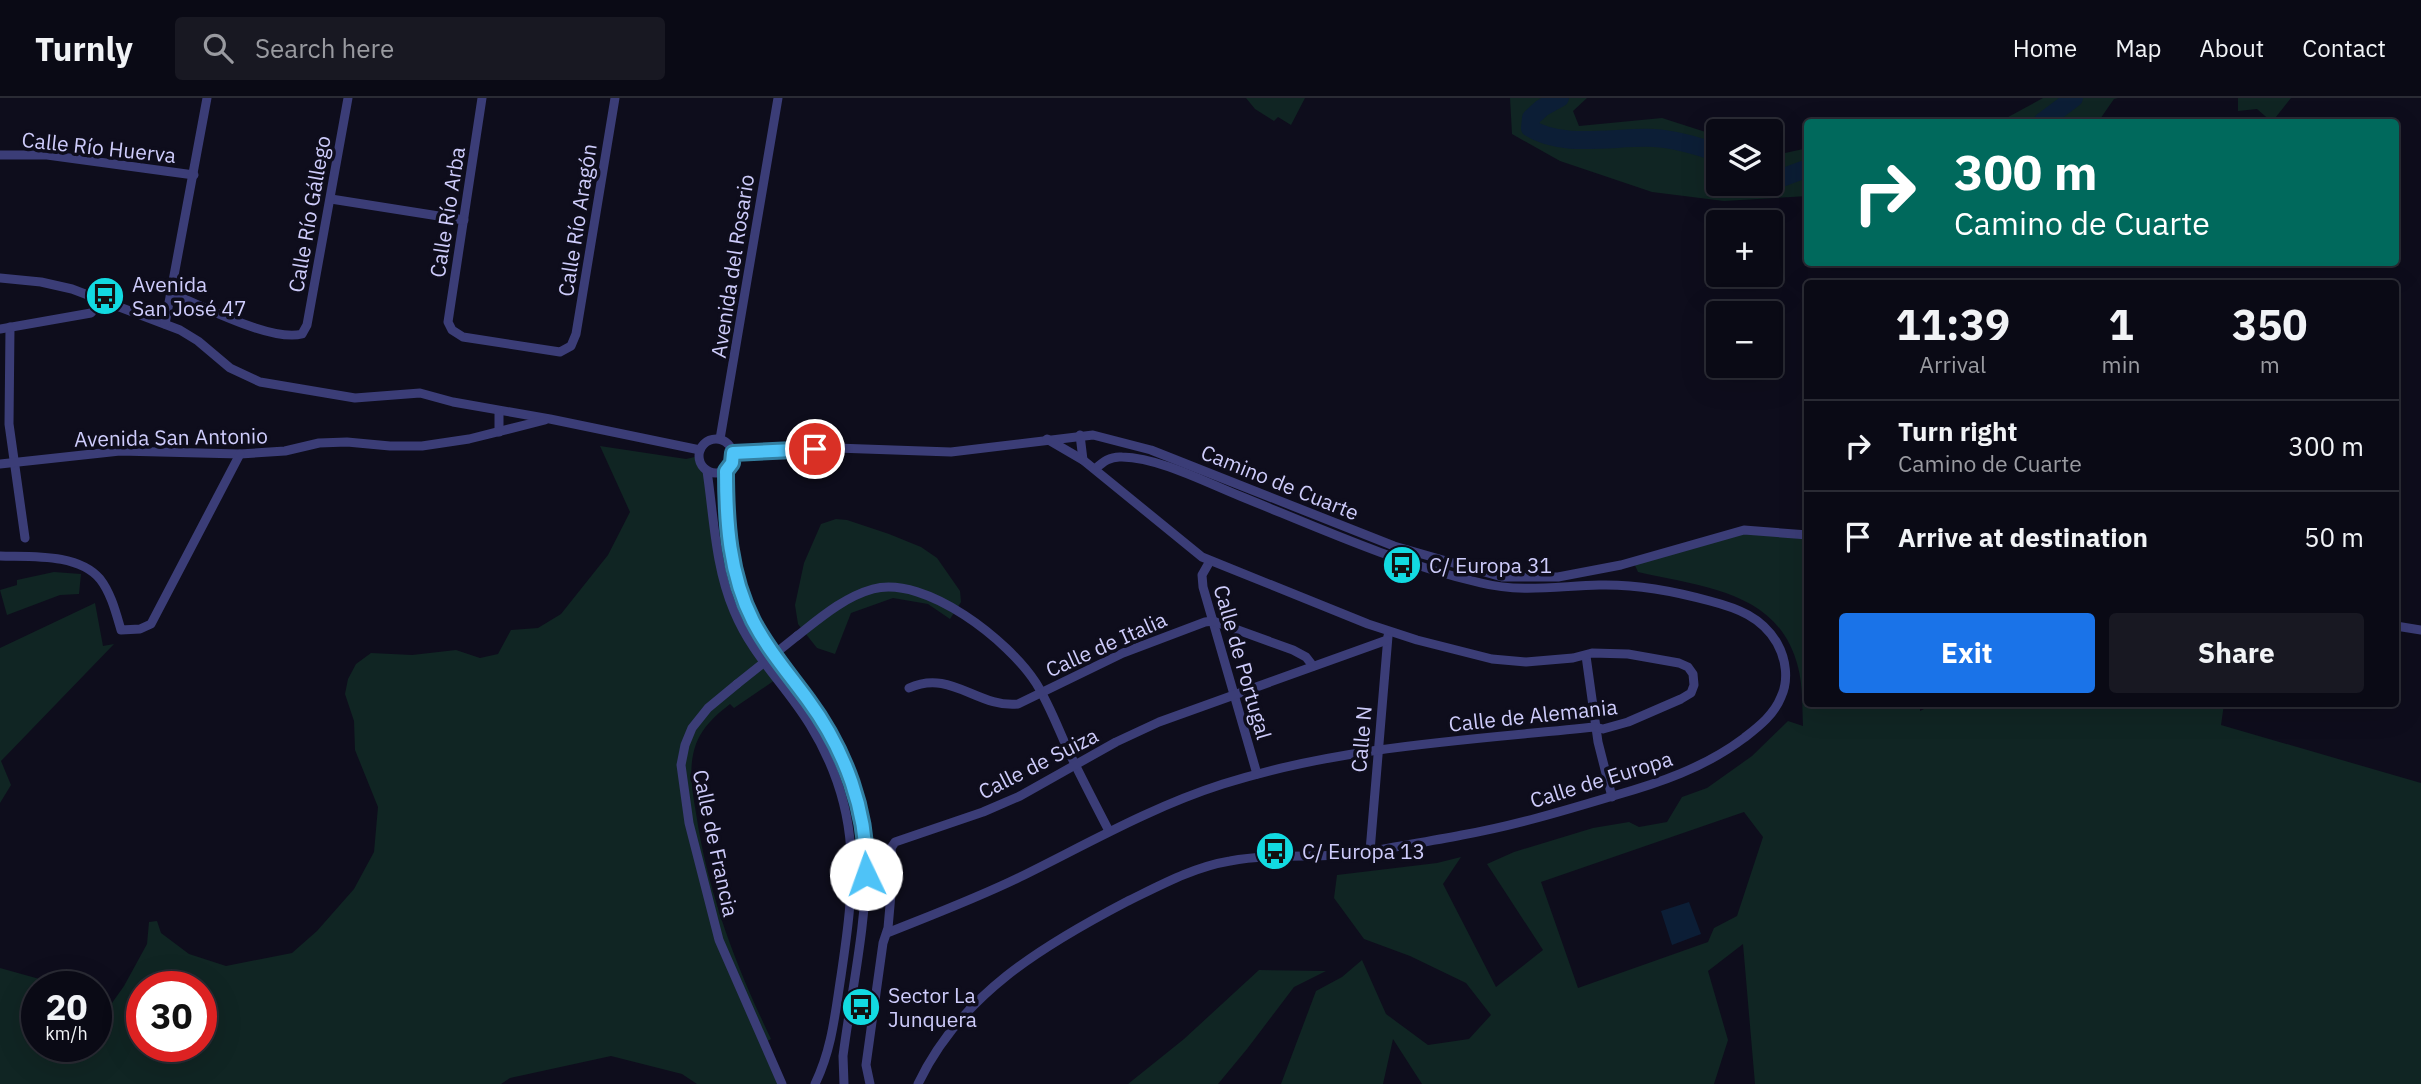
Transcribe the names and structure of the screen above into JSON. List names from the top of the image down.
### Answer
{
  "streets": {
    "street": [
      "Calle Río Huerva",
      "Calle Río Arba",
      "Calle Río Gállego",
      "Calle Río Aragón",
      "Avenida del Rosario",
      "Avenida San Antonio",
      "Camino de Cuarte",
      "Calle de Italia",
      "Calle de Portugal",
      "Calle de Alemania",
      "Calle N",
      "Calle de Suiza",
      "Calle de Europa",
      "Calle de Francia"
    ]
  },
  "crossings": [
    ["Calle Río Arba", "Calle Río Aragón"],
    ["Avenida del Rosario", "Camino de Cuarte"],
    ["Camino de Cuarte", "Calle de Alemania"],
    ["Calle de Italia", "Calle de Portugal"],
    ["Calle de Italia", "Calle de Francia"],
    ["Calle de Portugal", "Calle de Alemania"],
    ["Calle de Portugal", "Calle de Suiza"],
    ["Calle de Alemania", "Calle N"],
    ["Calle de Alemania", "Calle de Suiza"],
    ["Calle de Alemania", "Calle de Europa"],
    ["Calle de Alemania", "Calle de Francia"],
    ["Calle N", "Calle de Suiza"],
    ["Calle N", "Calle de Europa"],
    ["Calle de Suiza", "Calle de Francia"]
  ],
  "places": {
    "bus stop": [
      "Avenida San José 47",
      "C/ Europa 31",
      "C/ Europa 13",
      "Sector La Junquera"
    ]
  },
  "page": {
    "header": "Turnly",
    "search": "Search here",
    "nav": [
      "Home",
      "Map",
      "About",
      "Contact"
    ],
    "map_buttons": ["+", "−"],
    "turn": ["300 m", "Camino de Cuarte"],
    "eta": [
      "11:39",
      "Arrival",
      "1",
      "min",
      "350",
      "m"
    ],
    "list": [
      {
        "name": "Turn right",
        "note": "Camino de Cuarte",
        "value": "300 m"
      },
      {
        "name": "Arrive at destination",
        "value": "50 m"
      }
    ],
    "buttons": ["Exit", "Share"],
    "speed": "20 km/h",
    "limit": "30"
  }
}
